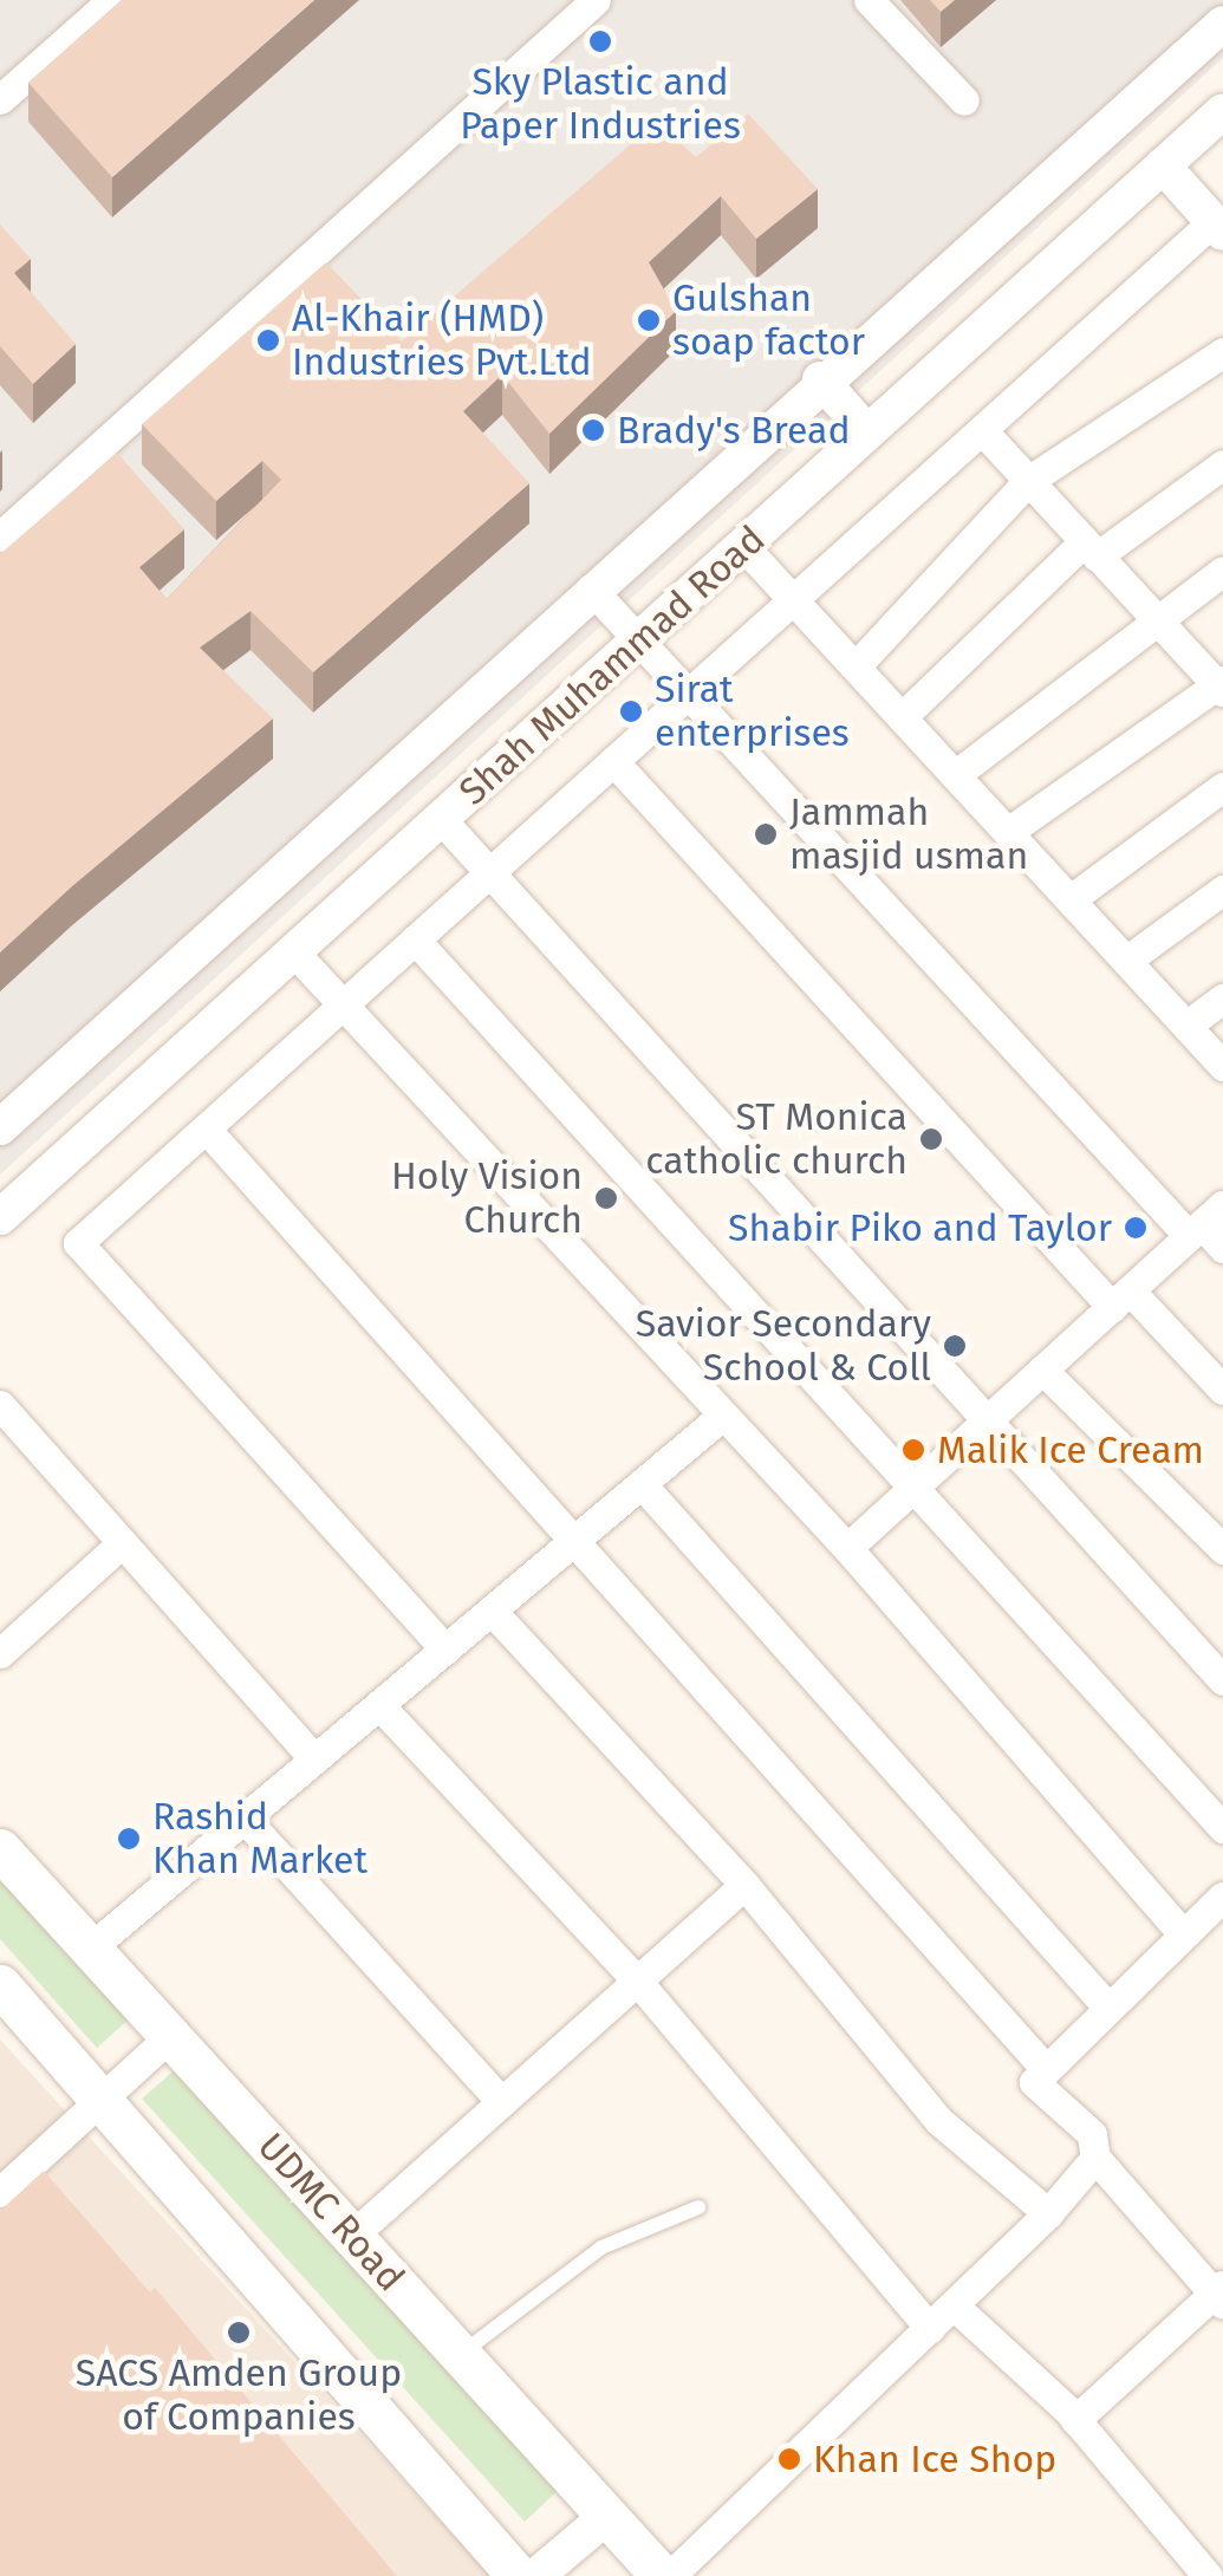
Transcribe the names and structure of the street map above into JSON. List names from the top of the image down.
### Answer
{
  "streets": {
    "main road": ["UDMC Road"],
    "street": ["Shah Muhammad Road"]
  },
  "places": [
    "Sky Plastic and Paper Industries",
    "Gulshan soap factor",
    "Al-Khair (HMD) Industries Pvt.Ltd",
    "Brady's Bread",
    "Sirat enterprises",
    "Jammah masjid usman",
    "ST Monica catholic church",
    "Holy Vision Church",
    "Shabir Piko and Taylor",
    "Savior Secondary School & Coll",
    "Malik Ice Cream",
    "Rashid Khan Market",
    "SACS Amden Group of Companies",
    "Khan Ice Shop"
  ]
}
